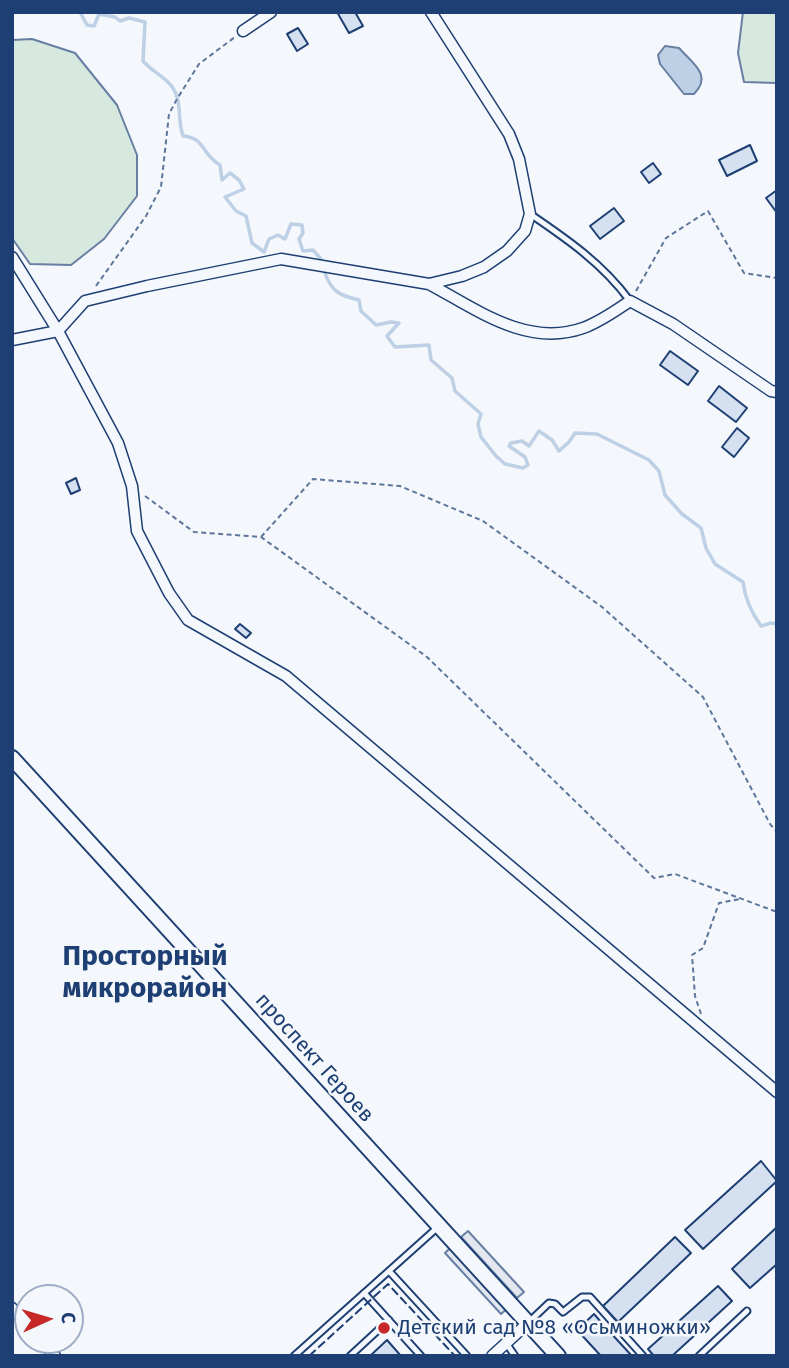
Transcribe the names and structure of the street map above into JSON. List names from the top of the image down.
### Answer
{
  "streets": {
    "street": ["проспект Героев"]
  },
  "districts": ["Просторный микрорайон"],
  "places": ["Детский сад №8 «Осьминожки»"],
  "north": "right"
}
